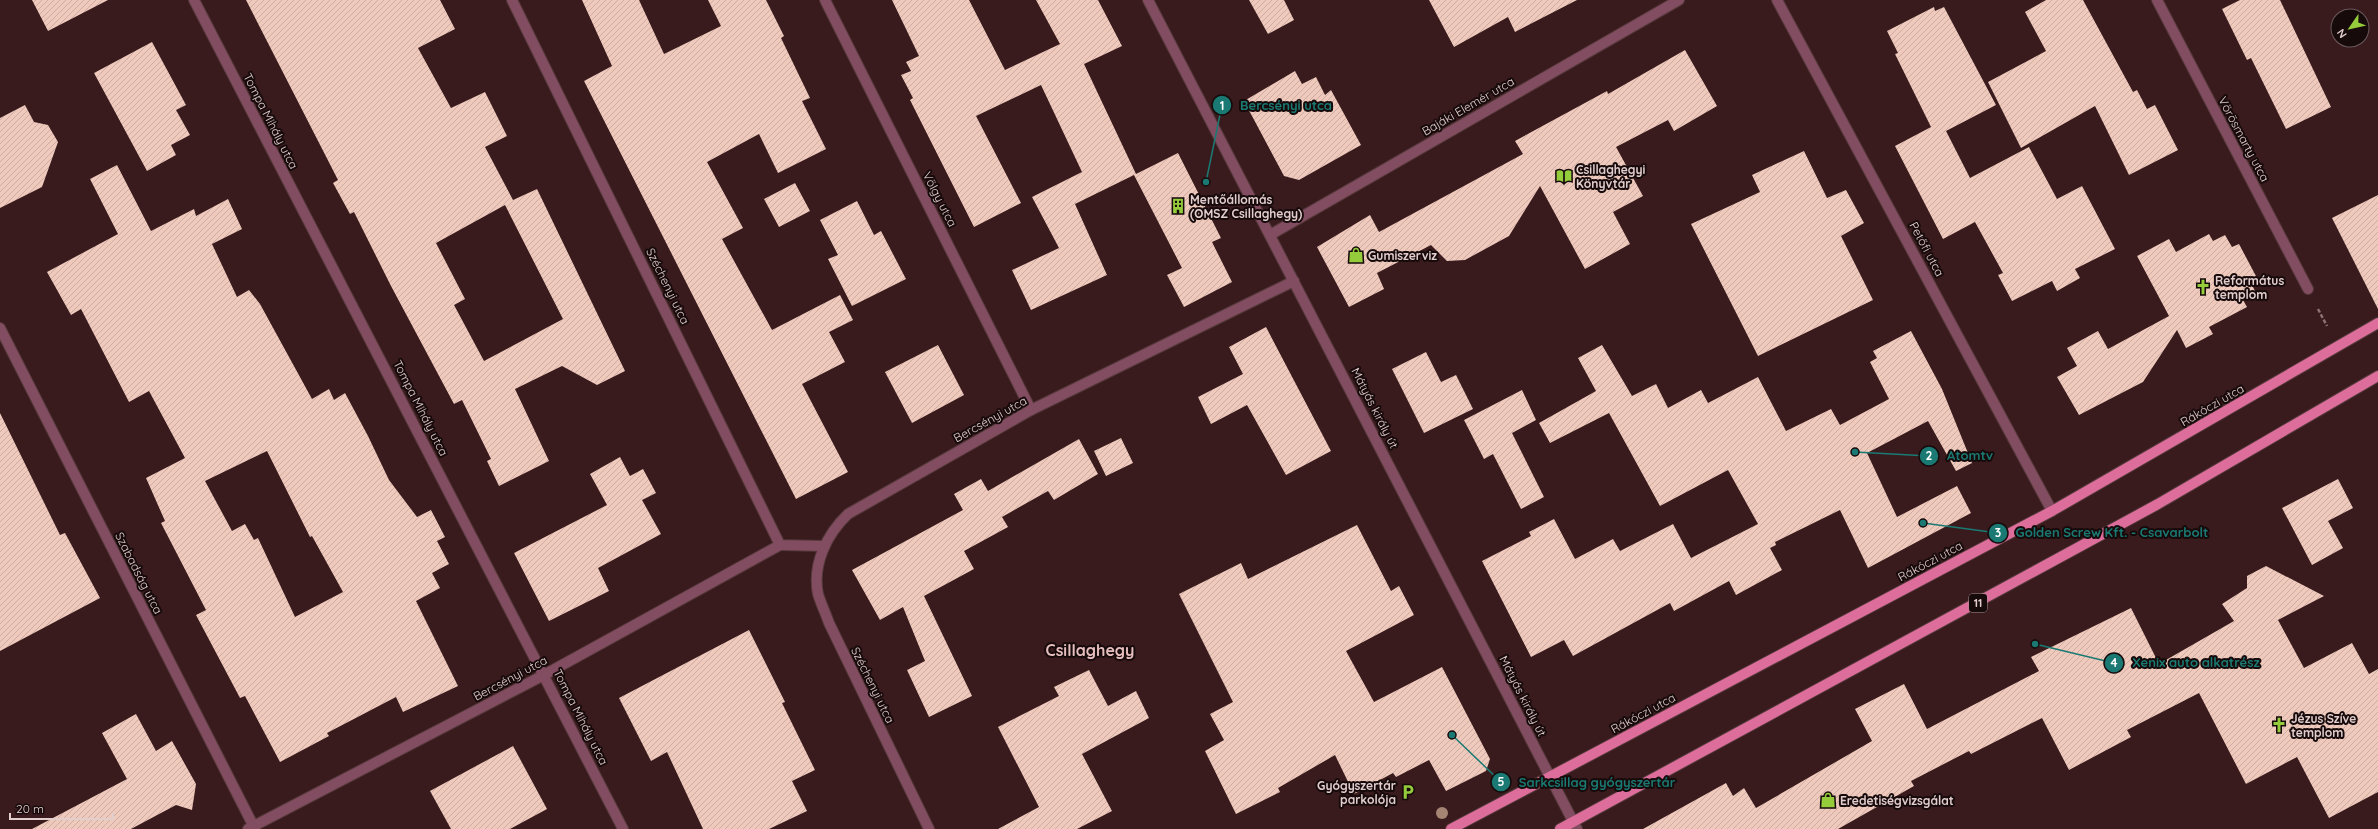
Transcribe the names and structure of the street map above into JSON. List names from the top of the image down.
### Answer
{
  "streets": {
    "main road": ["Rákóczi utca", "11"],
    "street": [
      "Bajáki Elemér utca",
      "Tompa Mihály utca",
      "Vörösmarty utca",
      "Völgy utca",
      "Petőfi utca",
      "Széchenyi utca",
      "Mátyás király út",
      "Bercsényi utca",
      "Szabadság utca"
    ]
  },
  "crossings": [
    ["Bajáki Elemér utca", "Mátyás király út"],
    ["Tompa Mihály utca", "Bercsényi utca"],
    ["Völgy utca", "Bercsényi utca"],
    ["Petőfi utca", "Rákóczi utca"],
    ["Széchenyi utca", "Bercsényi utca"],
    ["Rákóczi utca", "Mátyás király út"],
    ["Mátyás király út", "Bercsényi utca"],
    ["Mátyás király út", "11"],
    ["Bercsényi utca", "Szabadság utca"]
  ],
  "districts": ["Csillaghegy"],
  "places": {
    "library": ["Csillaghegyi Könyvtár"],
    "other": [
      "Bercsényi utca",
      "Atomtv",
      "Golden Screw Kft. - Csavarbolt",
      "Xenix auto alkatrész",
      "Sarkcsillag gyógyszertár"
    ],
    "building": ["Mentőállomás (OMSZ Csillaghegy)"],
    "shop": ["Gumiszerviz", "Eredetiségvizsgálat"],
    "church": ["Református templom", "Jézus Szíve templom"],
    "parking": ["Gyógyszertár parkolója"]
  },
  "scale_bar": "20 m",
  "north": "bottom left"
}
